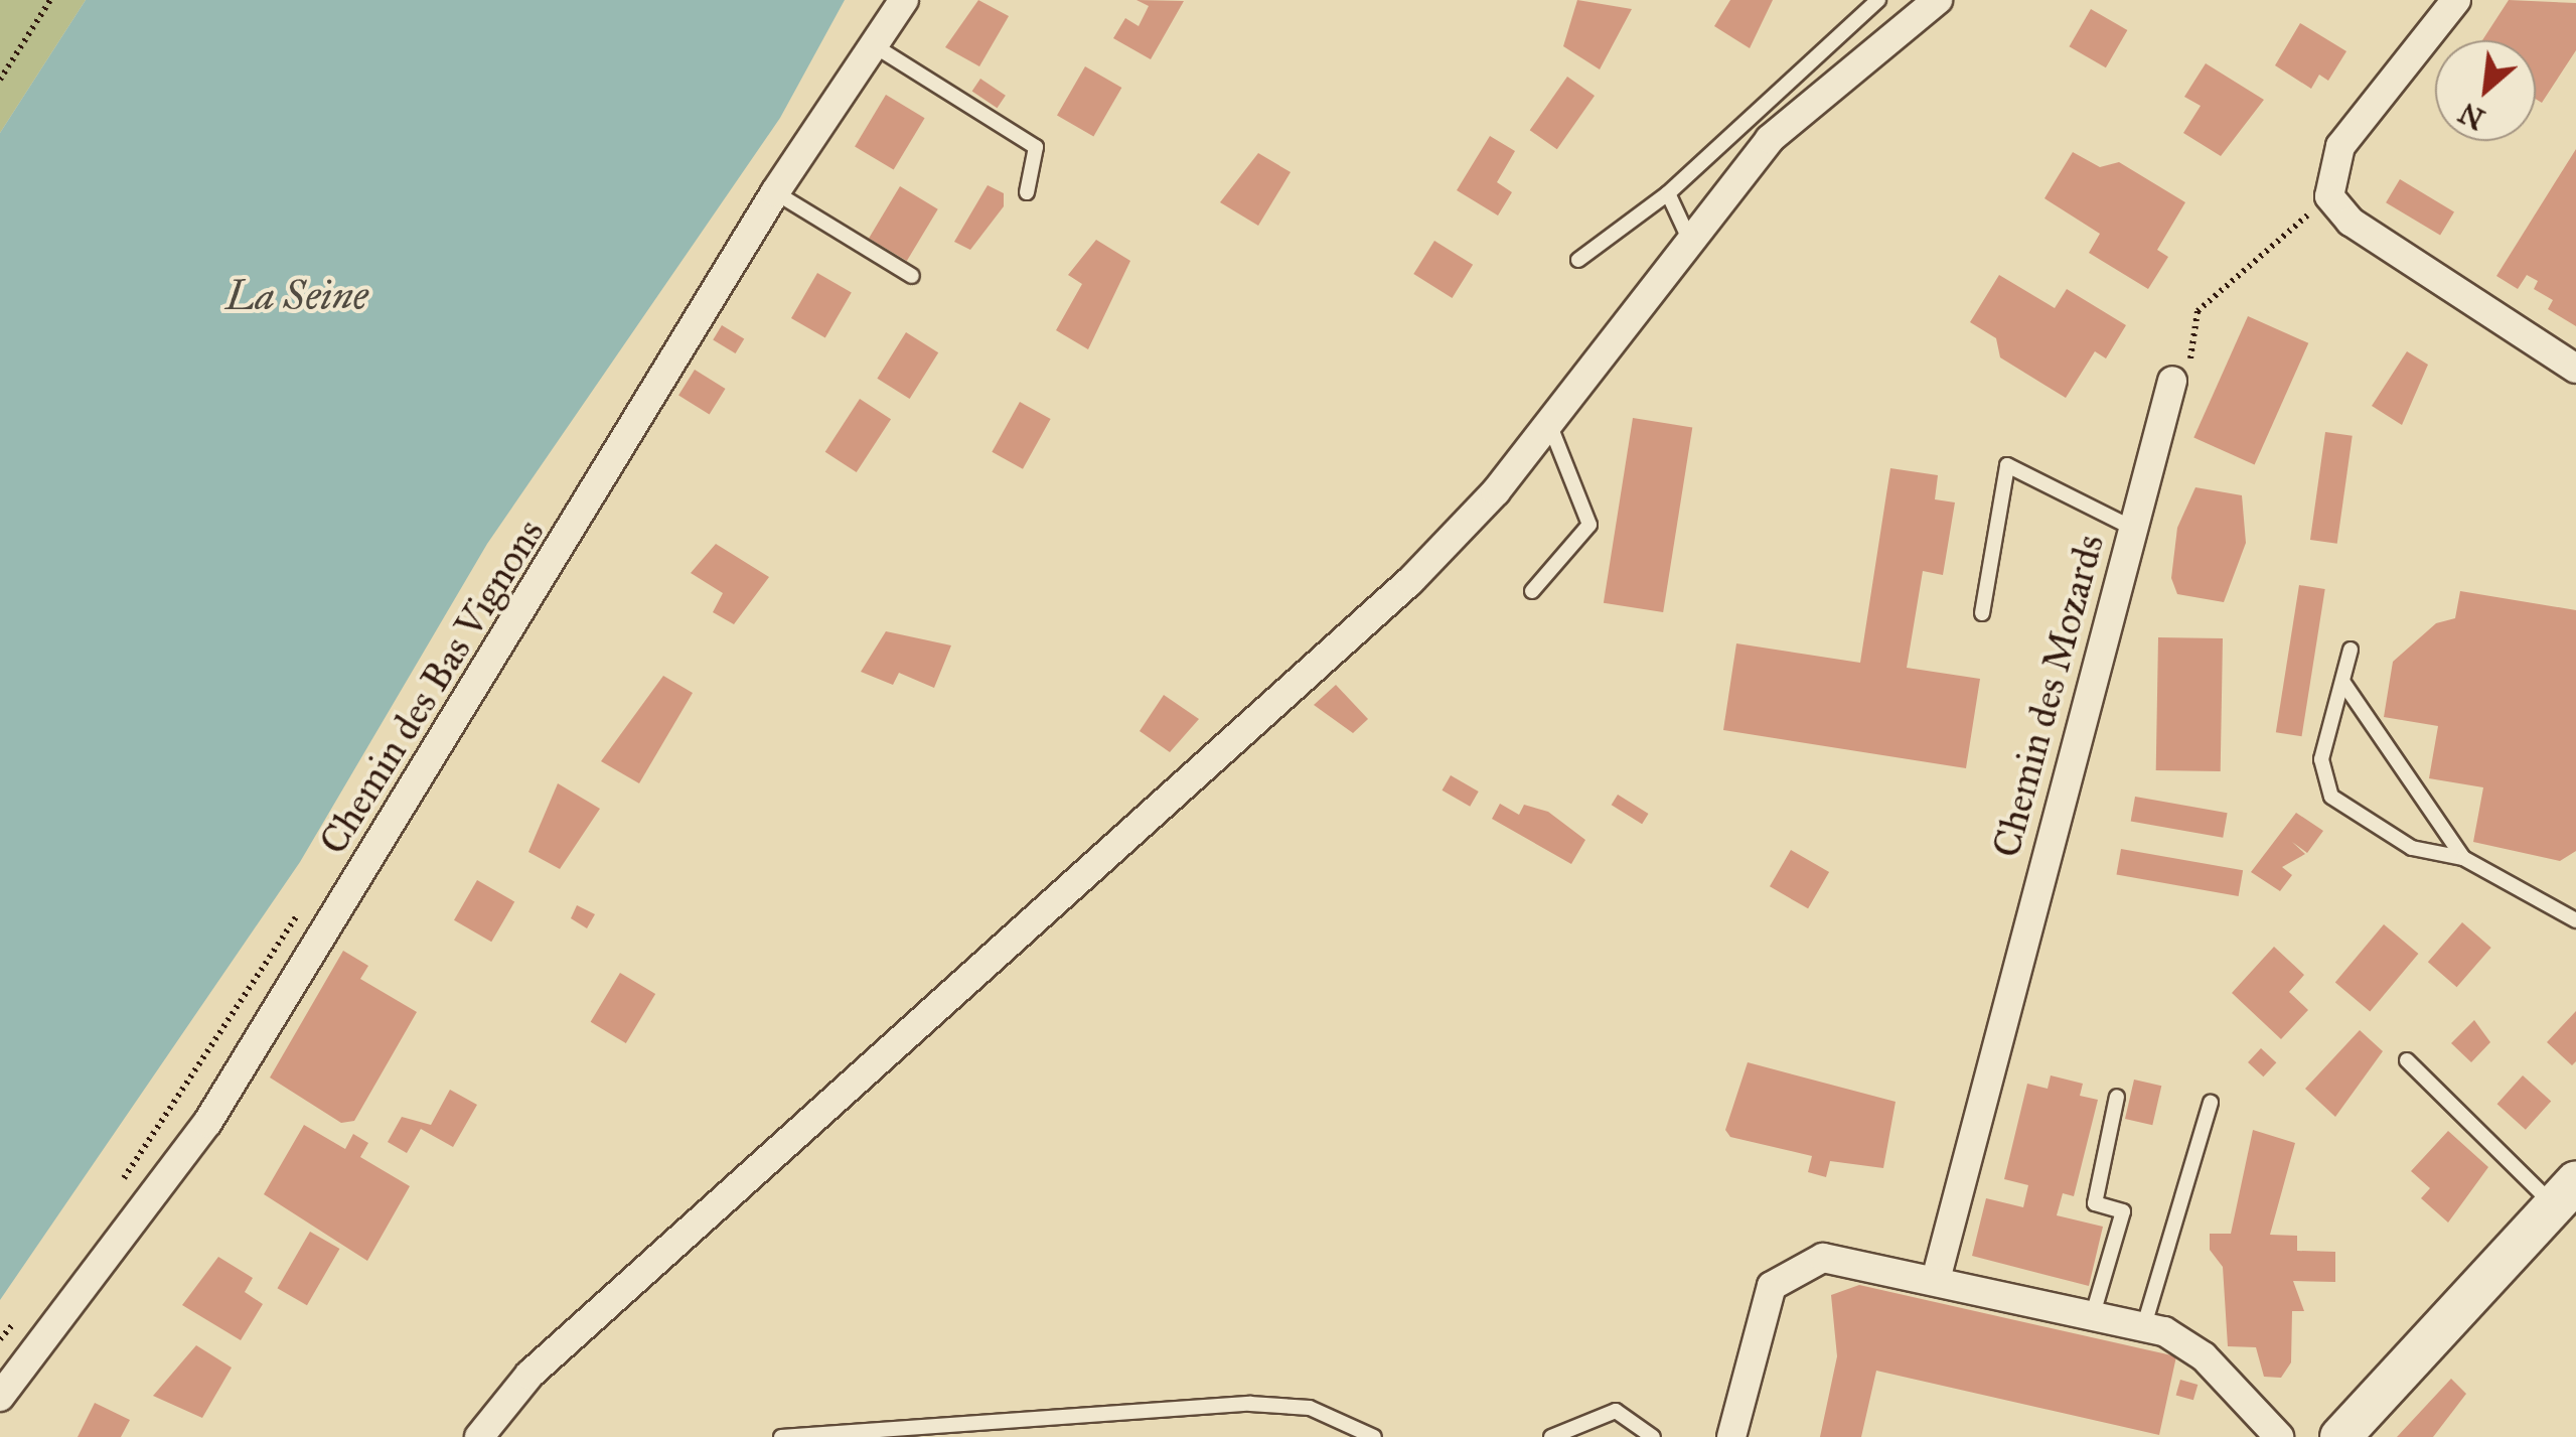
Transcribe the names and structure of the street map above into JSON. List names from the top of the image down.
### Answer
{
  "streets": {
    "street": ["Chemin des Bas Vignons", "Chemin des Mozards"]
  },
  "water": ["La Seine"],
  "north": "bottom left"
}
